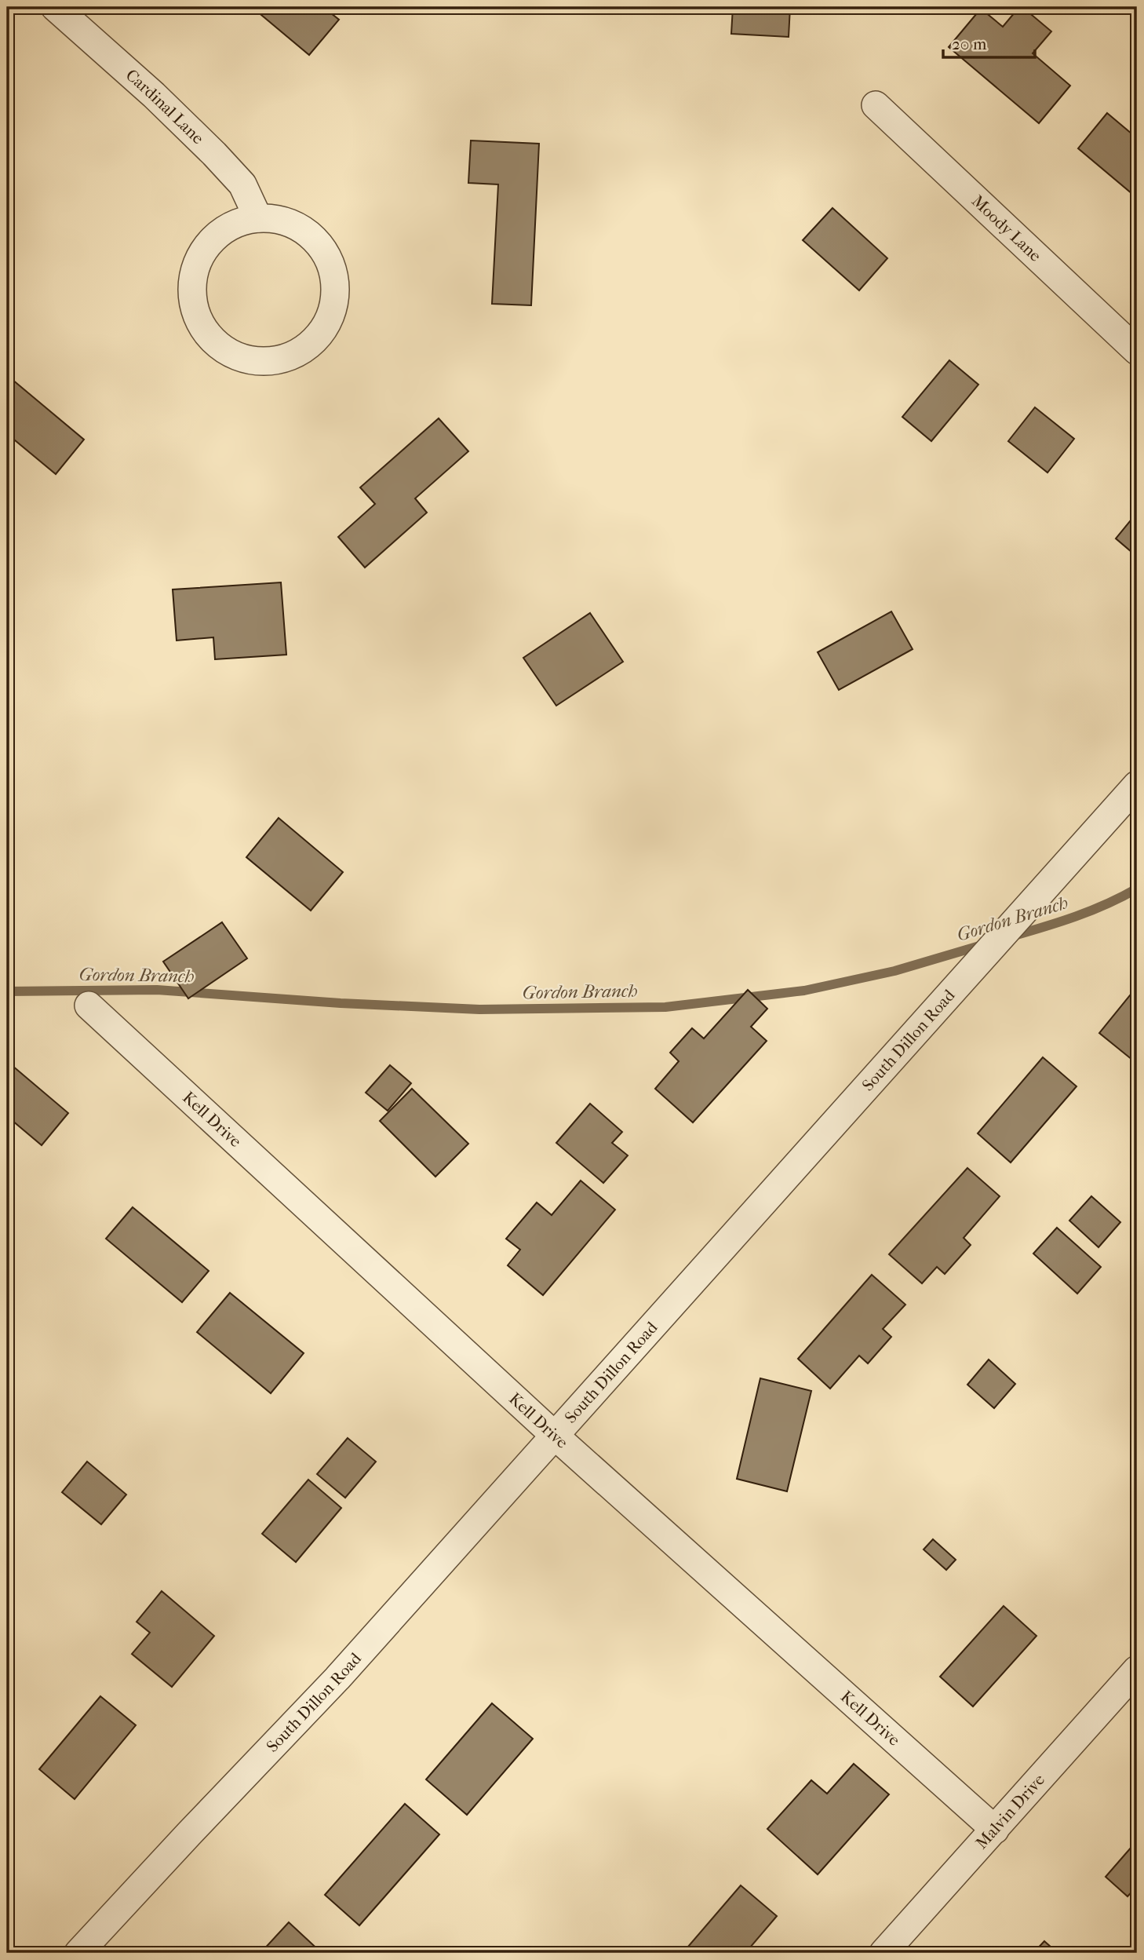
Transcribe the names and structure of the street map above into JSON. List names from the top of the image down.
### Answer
{
  "streets": {
    "street": [
      "Cardinal Lane",
      "Moody Lane",
      "South Dillon Road",
      "Kell Drive",
      "Malvin Drive"
    ]
  },
  "crossings": [
    ["South Dillon Road", "Kell Drive"],
    ["Kell Drive", "Malvin Drive"]
  ],
  "water": ["Gordon Branch"],
  "scale_bar": "20 m"
}
